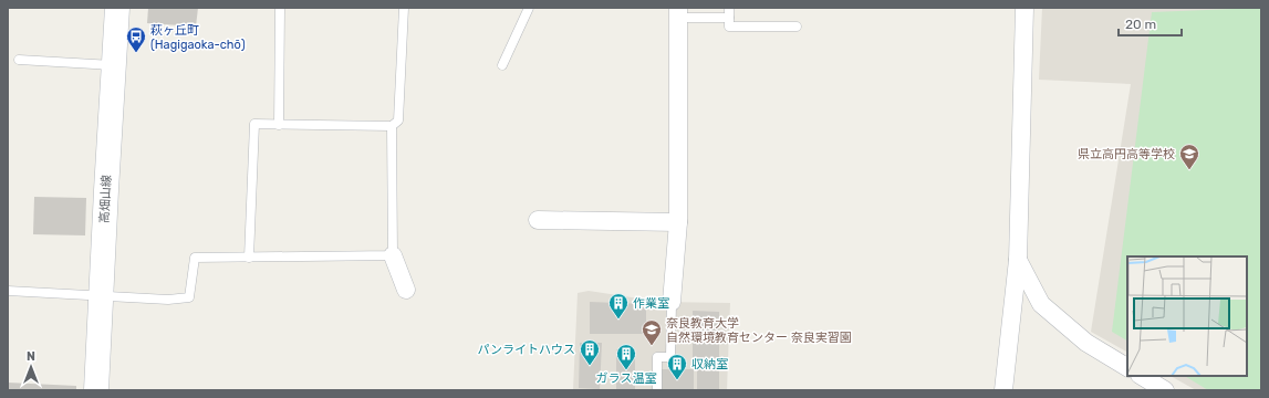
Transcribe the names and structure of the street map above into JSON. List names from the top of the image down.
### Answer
{
  "streets": {
    "main road": ["高畑山線"]
  },
  "places": {
    "bus stop": ["萩ヶ丘町 (Hagigaoka-chō)"],
    "school or university": ["県立高円高等学校", "奈良教育大学 自然環境教育センター 奈良実習園"],
    "building": [
      "作業室",
      "パンライトハウス",
      "ガラス温室",
      "収納室"
    ]
  },
  "scale_bar": "20 m",
  "north": "top"
}
